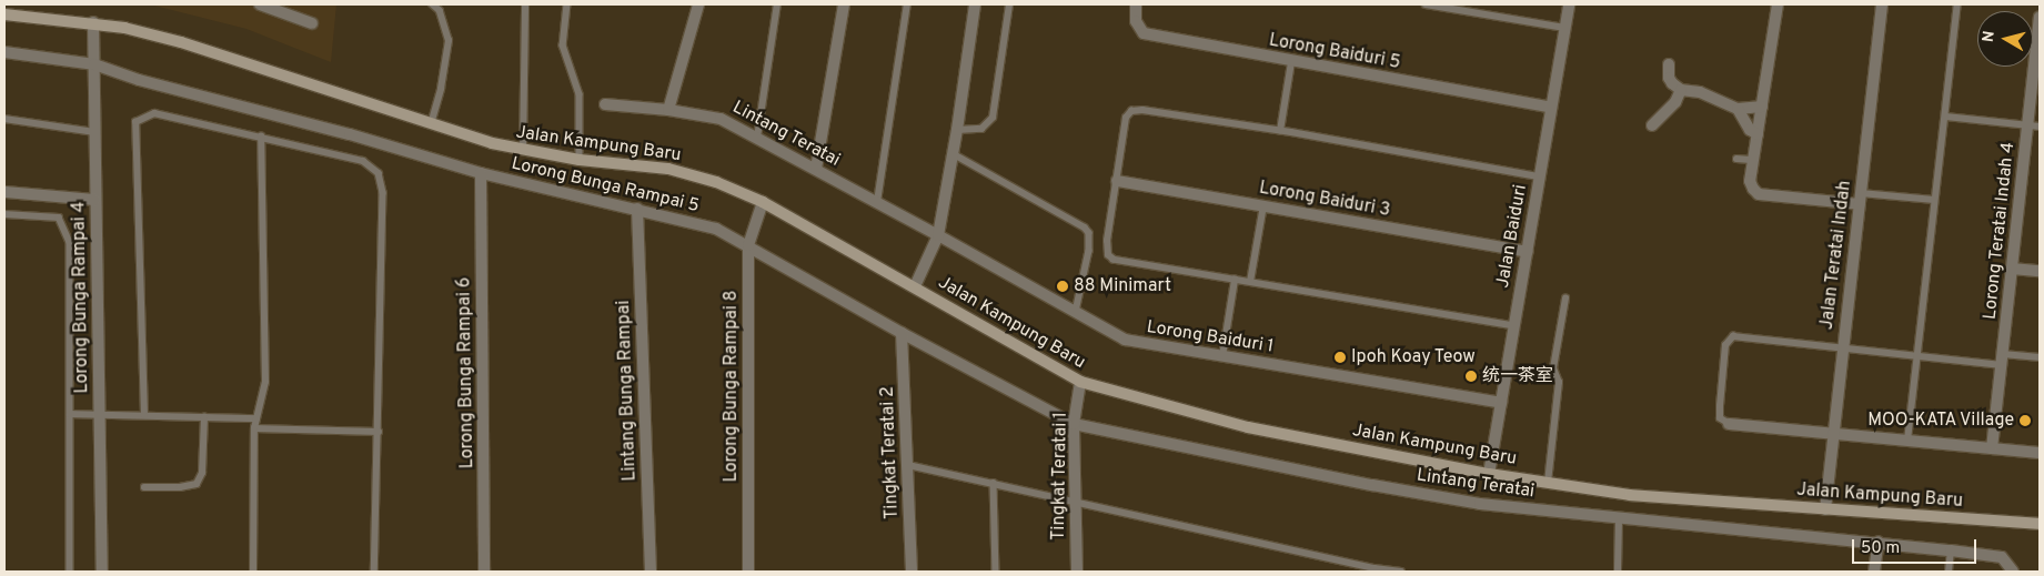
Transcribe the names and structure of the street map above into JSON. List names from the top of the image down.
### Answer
{
  "streets": {
    "street": [
      "Lorong Baiduri 5",
      "Lintang Teratai",
      "Jalan Kampung Baru",
      "Lorong Bunga Rampai 5",
      "Lorong Baiduri 3",
      "Lorong Teratai Indah 4",
      "Jalan Baiduri",
      "Jalan Teratai Indah",
      "Lorong Bunga Rampai 4",
      "Lorong Baiduri 1",
      "Lorong Bunga Rampai 6",
      "Lorong Bunga Rampai 8",
      "Lintang Bunga Rampai",
      "Tingkat Teratai 2",
      "Tingkat Teratai 1"
    ]
  },
  "crossings": [
    ["Lorong Baiduri 5", "Jalan Baiduri"],
    ["Lintang Teratai", "Lorong Bunga Rampai 5"],
    ["Lintang Teratai", "Lorong Baiduri 1"],
    ["Lintang Teratai", "Tingkat Teratai 1"],
    ["Jalan Kampung Baru", "Jalan Baiduri"],
    ["Jalan Kampung Baru", "Jalan Teratai Indah"],
    ["Jalan Kampung Baru", "Lorong Bunga Rampai 4"],
    ["Jalan Kampung Baru", "Lorong Bunga Rampai 8"],
    ["Jalan Kampung Baru", "Tingkat Teratai 1"],
    ["Lorong Bunga Rampai 5", "Lorong Bunga Rampai 4"],
    ["Lorong Bunga Rampai 5", "Lorong Bunga Rampai 6"],
    ["Lorong Bunga Rampai 5", "Lorong Bunga Rampai 8"],
    ["Lorong Bunga Rampai 5", "Lintang Bunga Rampai"],
    ["Lorong Bunga Rampai 5", "Tingkat Teratai 2"],
    ["Lorong Bunga Rampai 5", "Tingkat Teratai 1"],
    ["Lorong Baiduri 3", "Jalan Baiduri"],
    ["Jalan Baiduri", "Lorong Baiduri 1"]
  ],
  "places": [
    "88 Minimart",
    "Ipoh Koay Teow",
    "统一茶室",
    "MOO-KATA Village"
  ],
  "scale_bar": "50 m",
  "north": "left"
}
